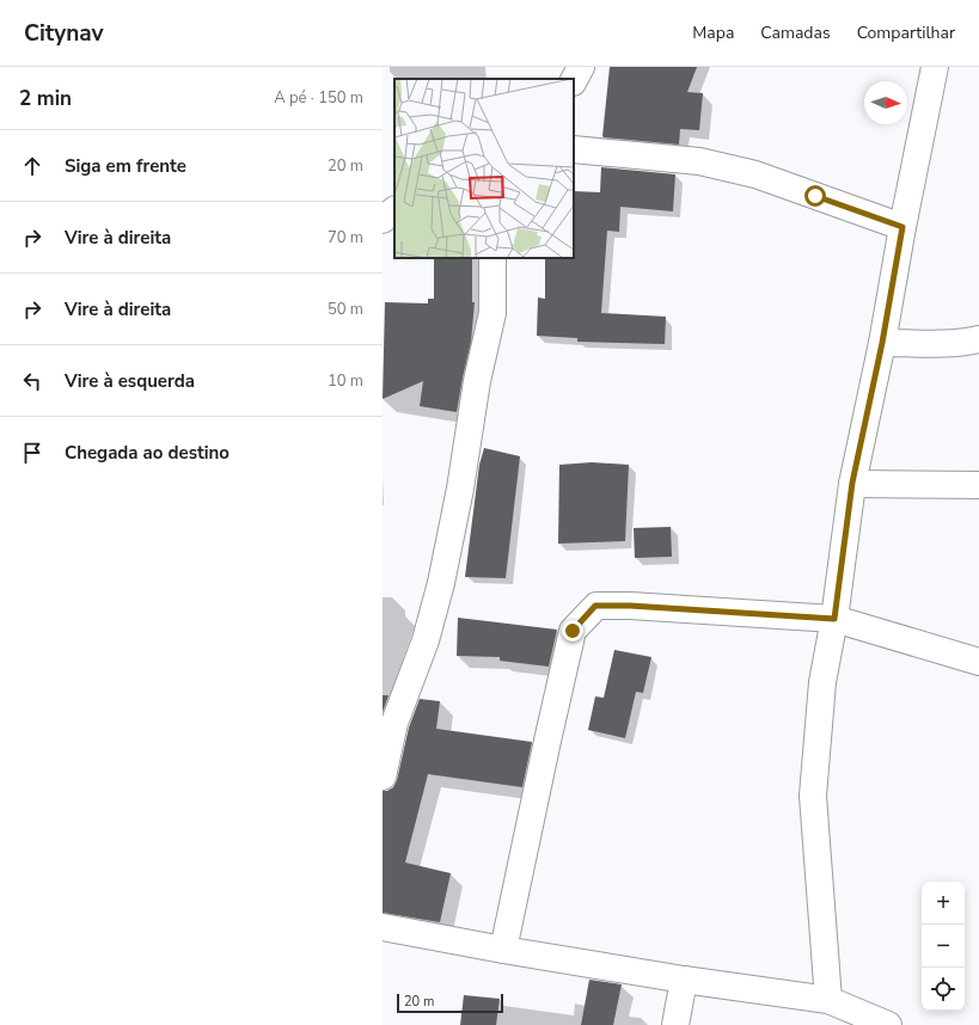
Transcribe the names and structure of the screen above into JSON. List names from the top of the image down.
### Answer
{
  "scale_bar": "20 m",
  "north": "right",
  "page": {
    "header": "Citynav",
    "nav": ["Mapa", "Camadas", "Compartilhar"],
    "heading": ["2 min", "A pé · 150 m"],
    "list": [
      ["Siga em frente", "20 m"],
      ["Vire à direita", "70 m"],
      ["Vire à direita", "50 m"],
      ["Vire à esquerda", "10 m"],
      "Chegada ao destino"
    ],
    "map_buttons": ["+", "−"],
    "scale": "20 m"
  }
}
